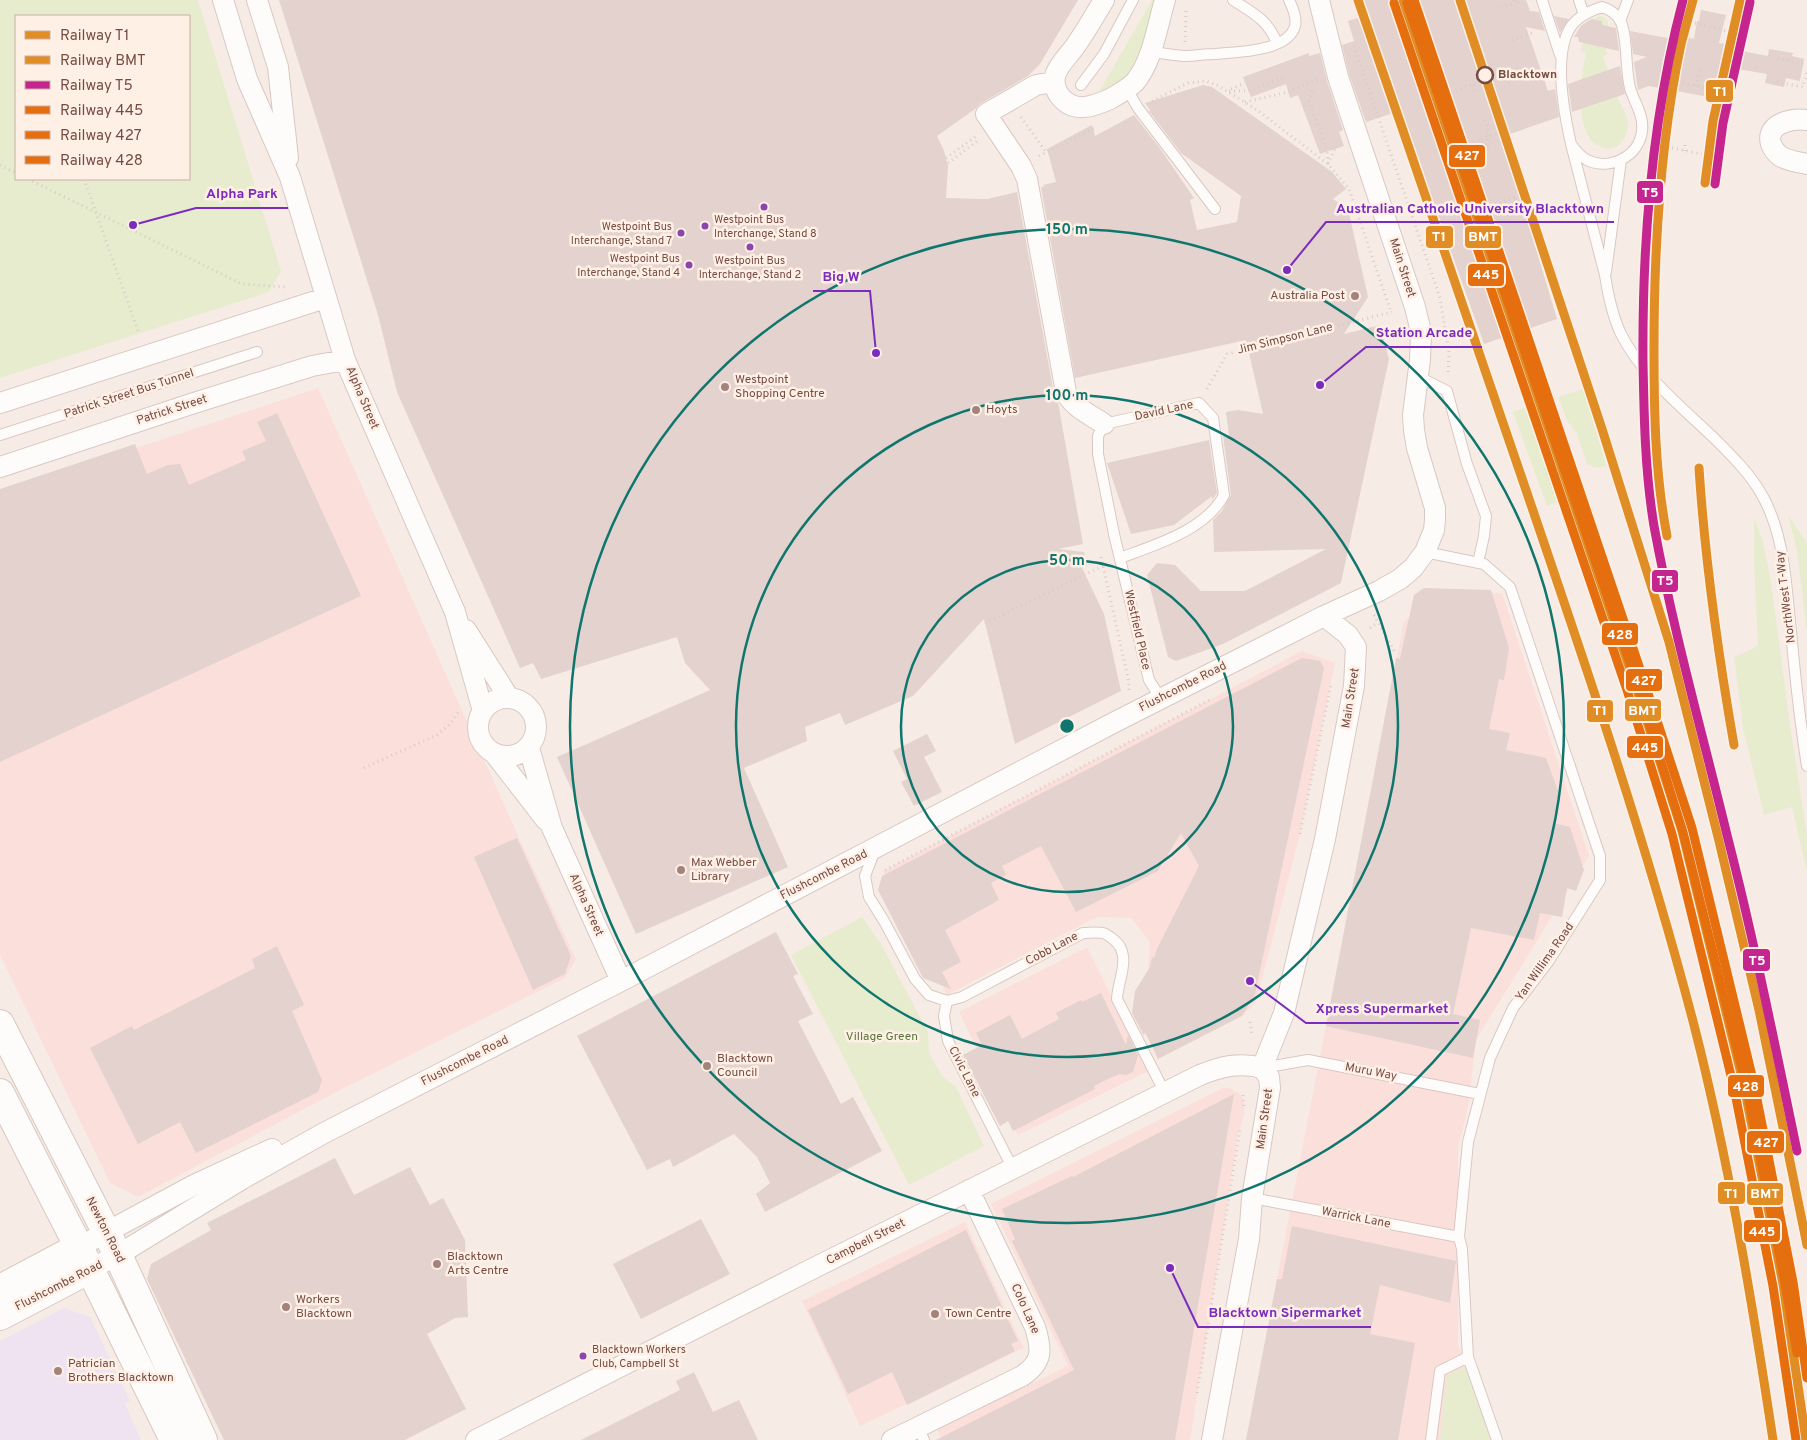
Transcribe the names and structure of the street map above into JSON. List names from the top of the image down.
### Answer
{
  "streets": {
    "main road": ["Flushcombe Road", "Newton Road"],
    "street": [
      "Main Street",
      "Alpha Street",
      "Patrick Street",
      "Campbell Street",
      "Colo Lane"
    ],
    "lane": [
      "Patrick Street Bus Tunnel",
      "David Lane",
      "NorthWest T-Way",
      "Westfield Place",
      "Cobb Lane",
      "Yan Willima Road",
      "Civic Lane",
      "Muru Way",
      "Warrick Lane"
    ],
    "path": ["Jim Simpson Lane"]
  },
  "crossings": [
    ["Main Street", "Flushcombe Road"],
    ["Main Street", "Yan Willima Road"],
    ["Main Street", "Muru Way"],
    ["Main Street", "Warrick Lane"],
    ["Main Street", "Campbell Street"],
    ["Jim Simpson Lane", "David Lane"],
    ["Alpha Street", "Patrick Street"],
    ["Alpha Street", "Flushcombe Road"],
    ["David Lane", "Westfield Place"],
    ["Westfield Place", "Flushcombe Road"],
    ["Flushcombe Road", "Newton Road"],
    ["Cobb Lane", "Civic Lane"],
    ["Cobb Lane", "Campbell Street"],
    ["Yan Willima Road", "Muru Way"],
    ["Yan Willima Road", "Warrick Lane"],
    ["Civic Lane", "Campbell Street"],
    ["Muru Way", "Campbell Street"],
    ["Campbell Street", "Colo Lane"]
  ],
  "parks": ["Village Green"],
  "places": [
    "Blacktown",
    "Alpha Park",
    "Westpoint Bus Interchange, Stand 8",
    "Westpoint Bus Interchange, Stand 7",
    "Westpoint Bus Interchange, Stand 2",
    "Westpoint Bus Interchange, Stand 4",
    "Australian Catholic University Blacktown",
    "Australia Post",
    "Big W",
    "Station Arcade",
    "Westpoint Shopping Centre",
    "Hoyts",
    "Max Webber Library",
    "Xpress Supermarket",
    "Blacktown Council",
    "Blacktown Arts Centre",
    "Blacktown Sipermarket",
    "Workers Blacktown",
    "Town Centre",
    "Blacktown Workers Club, Campbell St",
    "Patrician Brothers Blacktown"
  ],
  "lines": [
    "rail line T1",
    "rail line BMT",
    "rail line T5",
    "rail line 427",
    "rail line 445",
    "rail line 428"
  ],
  "legend": [
    "Railway T1",
    "Railway BMT",
    "Railway T5",
    "Railway 445",
    "Railway 427",
    "Railway 428"
  ],
  "rings": ["150 m", "100 m", "50 m"]
}
